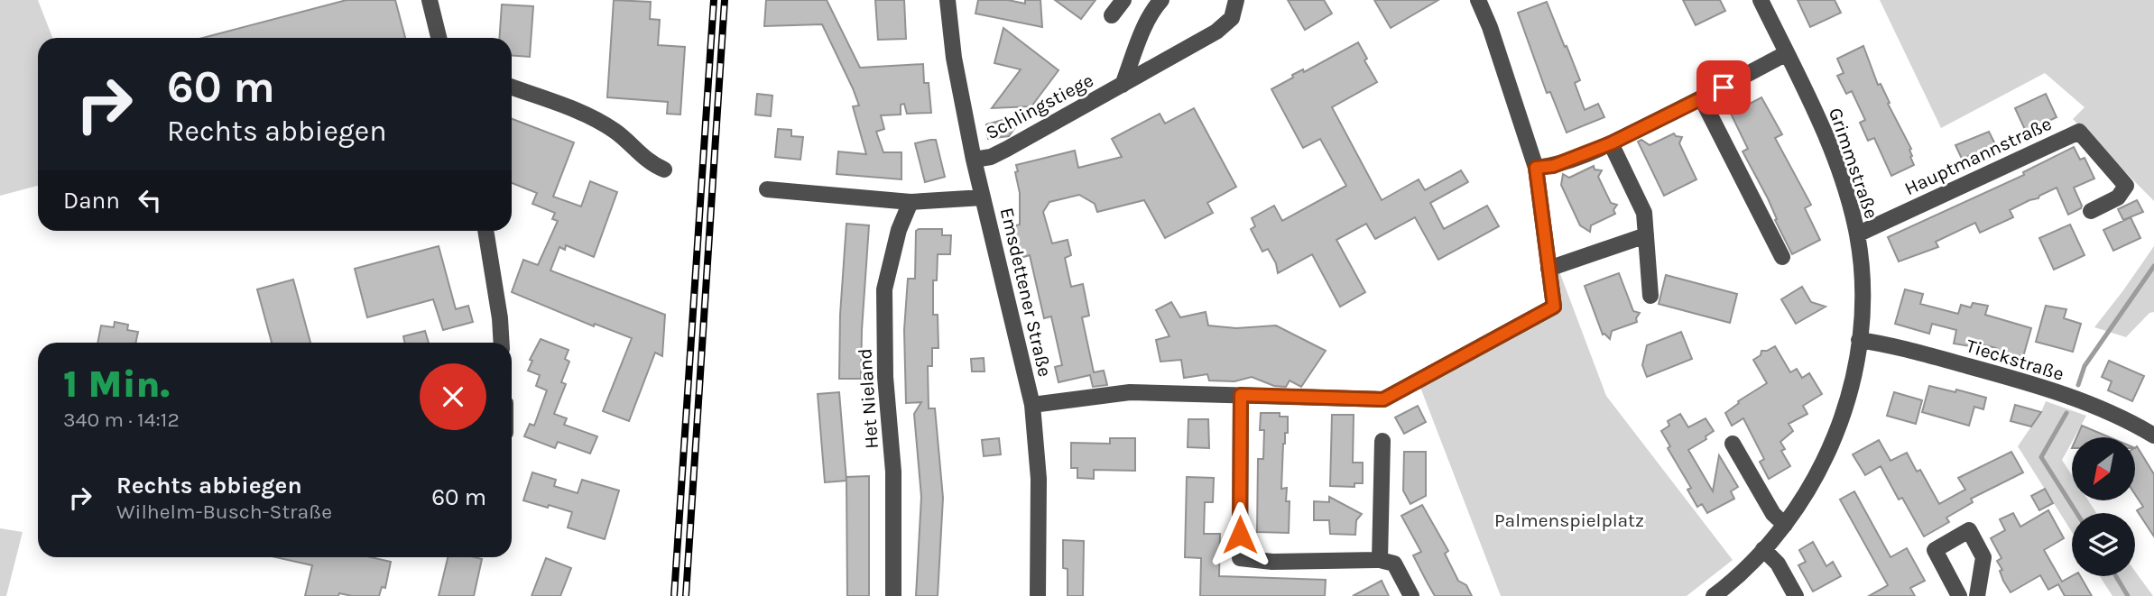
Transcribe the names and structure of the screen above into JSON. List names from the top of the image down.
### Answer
{
  "streets": {
    "street": [
      "Schlingstiege",
      "Hauptmannstraße",
      "Grimmstraße",
      "Emsdettener Straße",
      "Tieckstraße",
      "Het Nieland"
    ]
  },
  "crossings": [
    ["Schlingstiege", "Emsdettener Straße"],
    ["Hauptmannstraße", "Grimmstraße"],
    ["Grimmstraße", "Tieckstraße"]
  ],
  "parks": ["Palmenspielplatz"],
  "north": "bottom left",
  "page": {
    "turn": ["60 m", "Rechts abbiegen"],
    "then": "Dann",
    "heading": ["1 Min.", "340 m · 14:12"],
    "list": [
      {
        "name": "Rechts abbiegen",
        "note": "Wilhelm-Busch-Straße",
        "value": "60 m"
      }
    ]
  }
}
